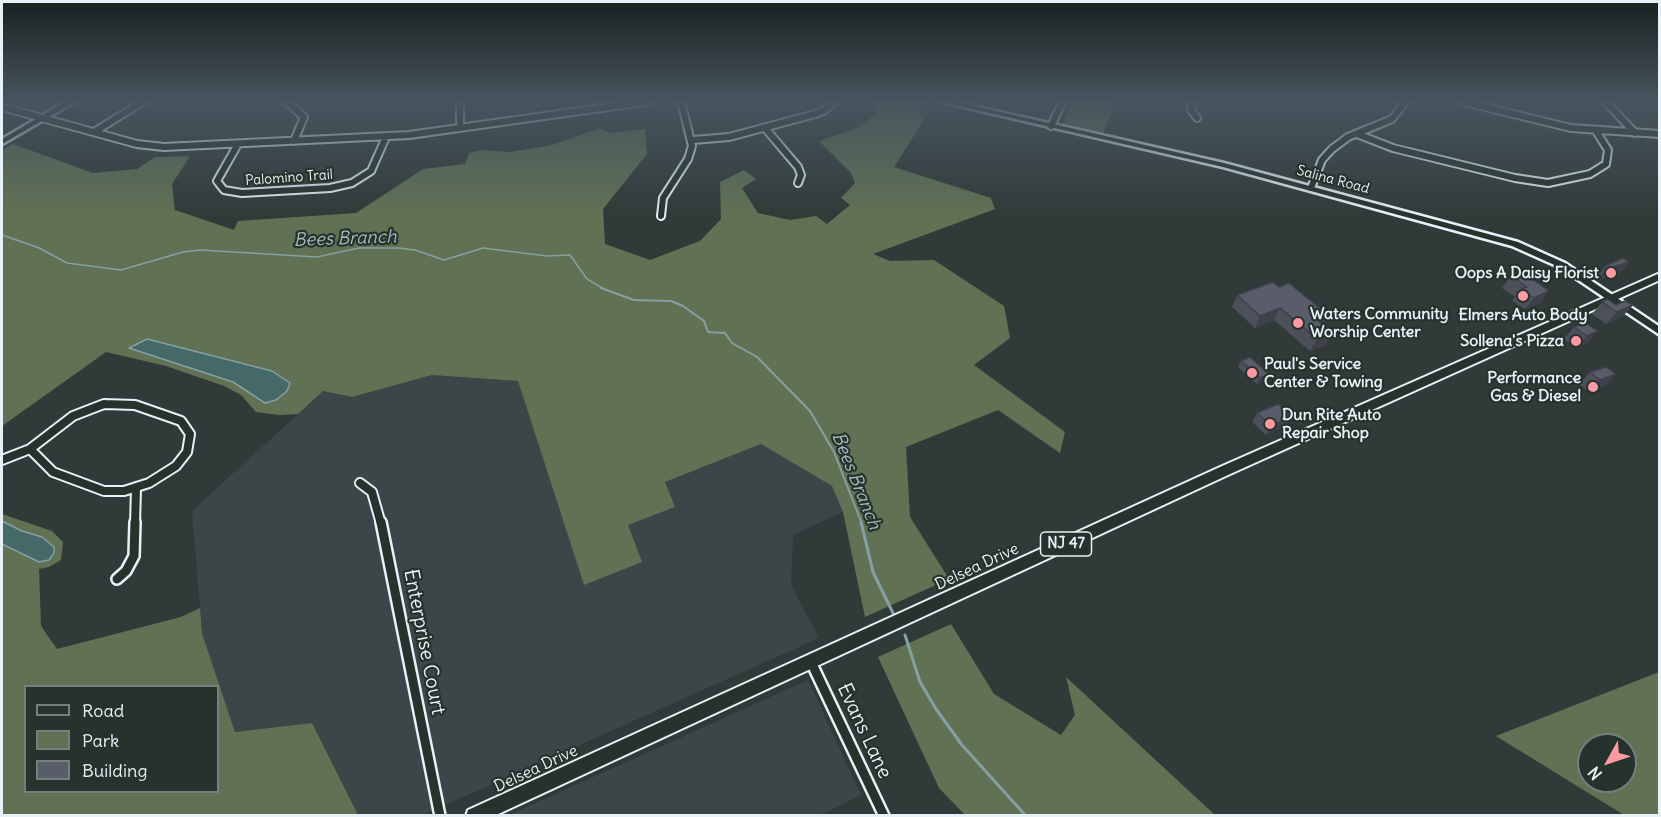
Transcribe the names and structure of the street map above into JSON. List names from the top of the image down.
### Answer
{
  "streets": {
    "main road": ["NJ 47", "Delsea Drive"],
    "street": [
      "Palomino Trail",
      "Salina Road",
      "Enterprise Court",
      "Evans Lane"
    ]
  },
  "crossings": [
    ["Salina Road", "Delsea Drive"],
    ["Delsea Drive", "Evans Lane"]
  ],
  "water": ["Bees Branch"],
  "places": [
    "Oops A Daisy Florist",
    "Elmers Auto Body",
    "Waters Community Worship Center",
    "Sollena's Pizza",
    "Paul's Service Center & Towing",
    "Performance Gas & Diesel",
    "Dun Rite Auto Repair Shop"
  ],
  "legend": ["Road", "Park", "Building"],
  "north": "bottom left"
}
